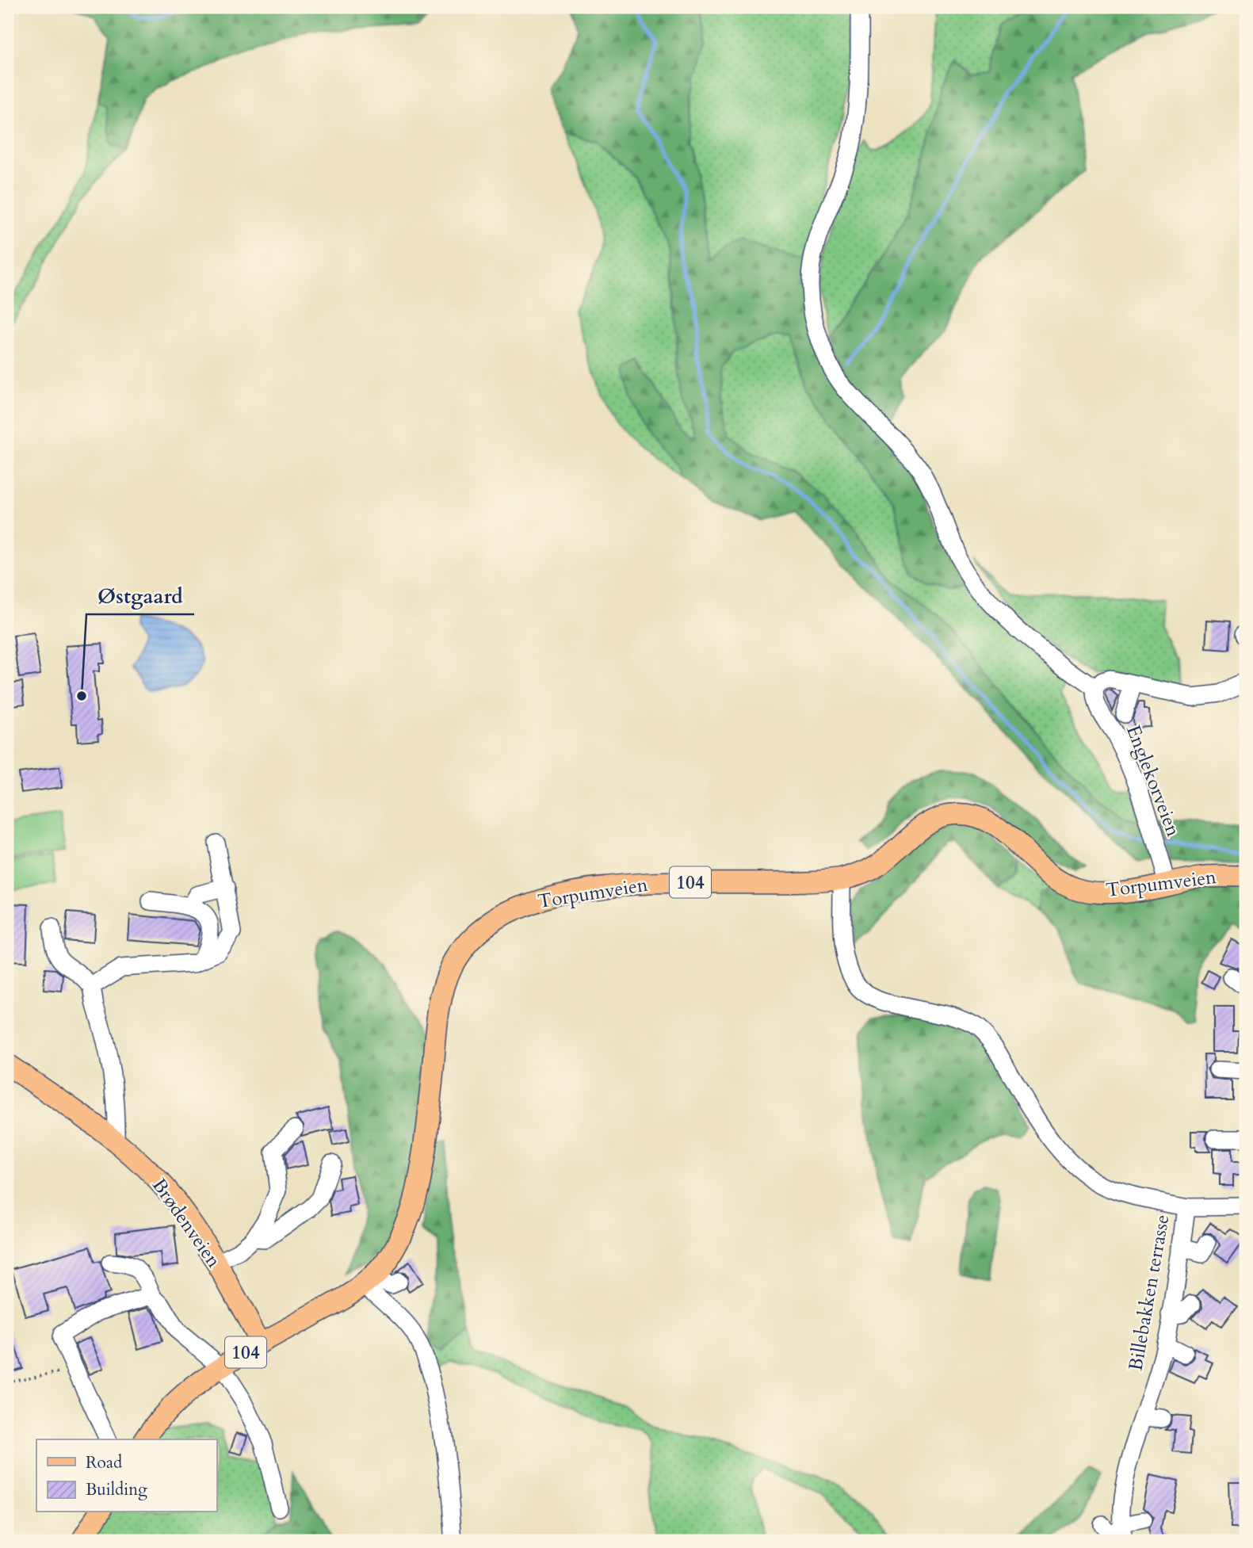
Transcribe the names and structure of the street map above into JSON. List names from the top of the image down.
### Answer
{
  "streets": {
    "main road": ["104", "Torpumveien", "Brødenveien"],
    "street": ["Englekorveien", "Billebakken terrasse"]
  },
  "crossings": [
    ["Englekorveien", "Torpumveien"],
    ["Torpumveien", "Brødenveien"]
  ],
  "places": ["Østgaard"],
  "legend": ["Road", "Building"]
}
